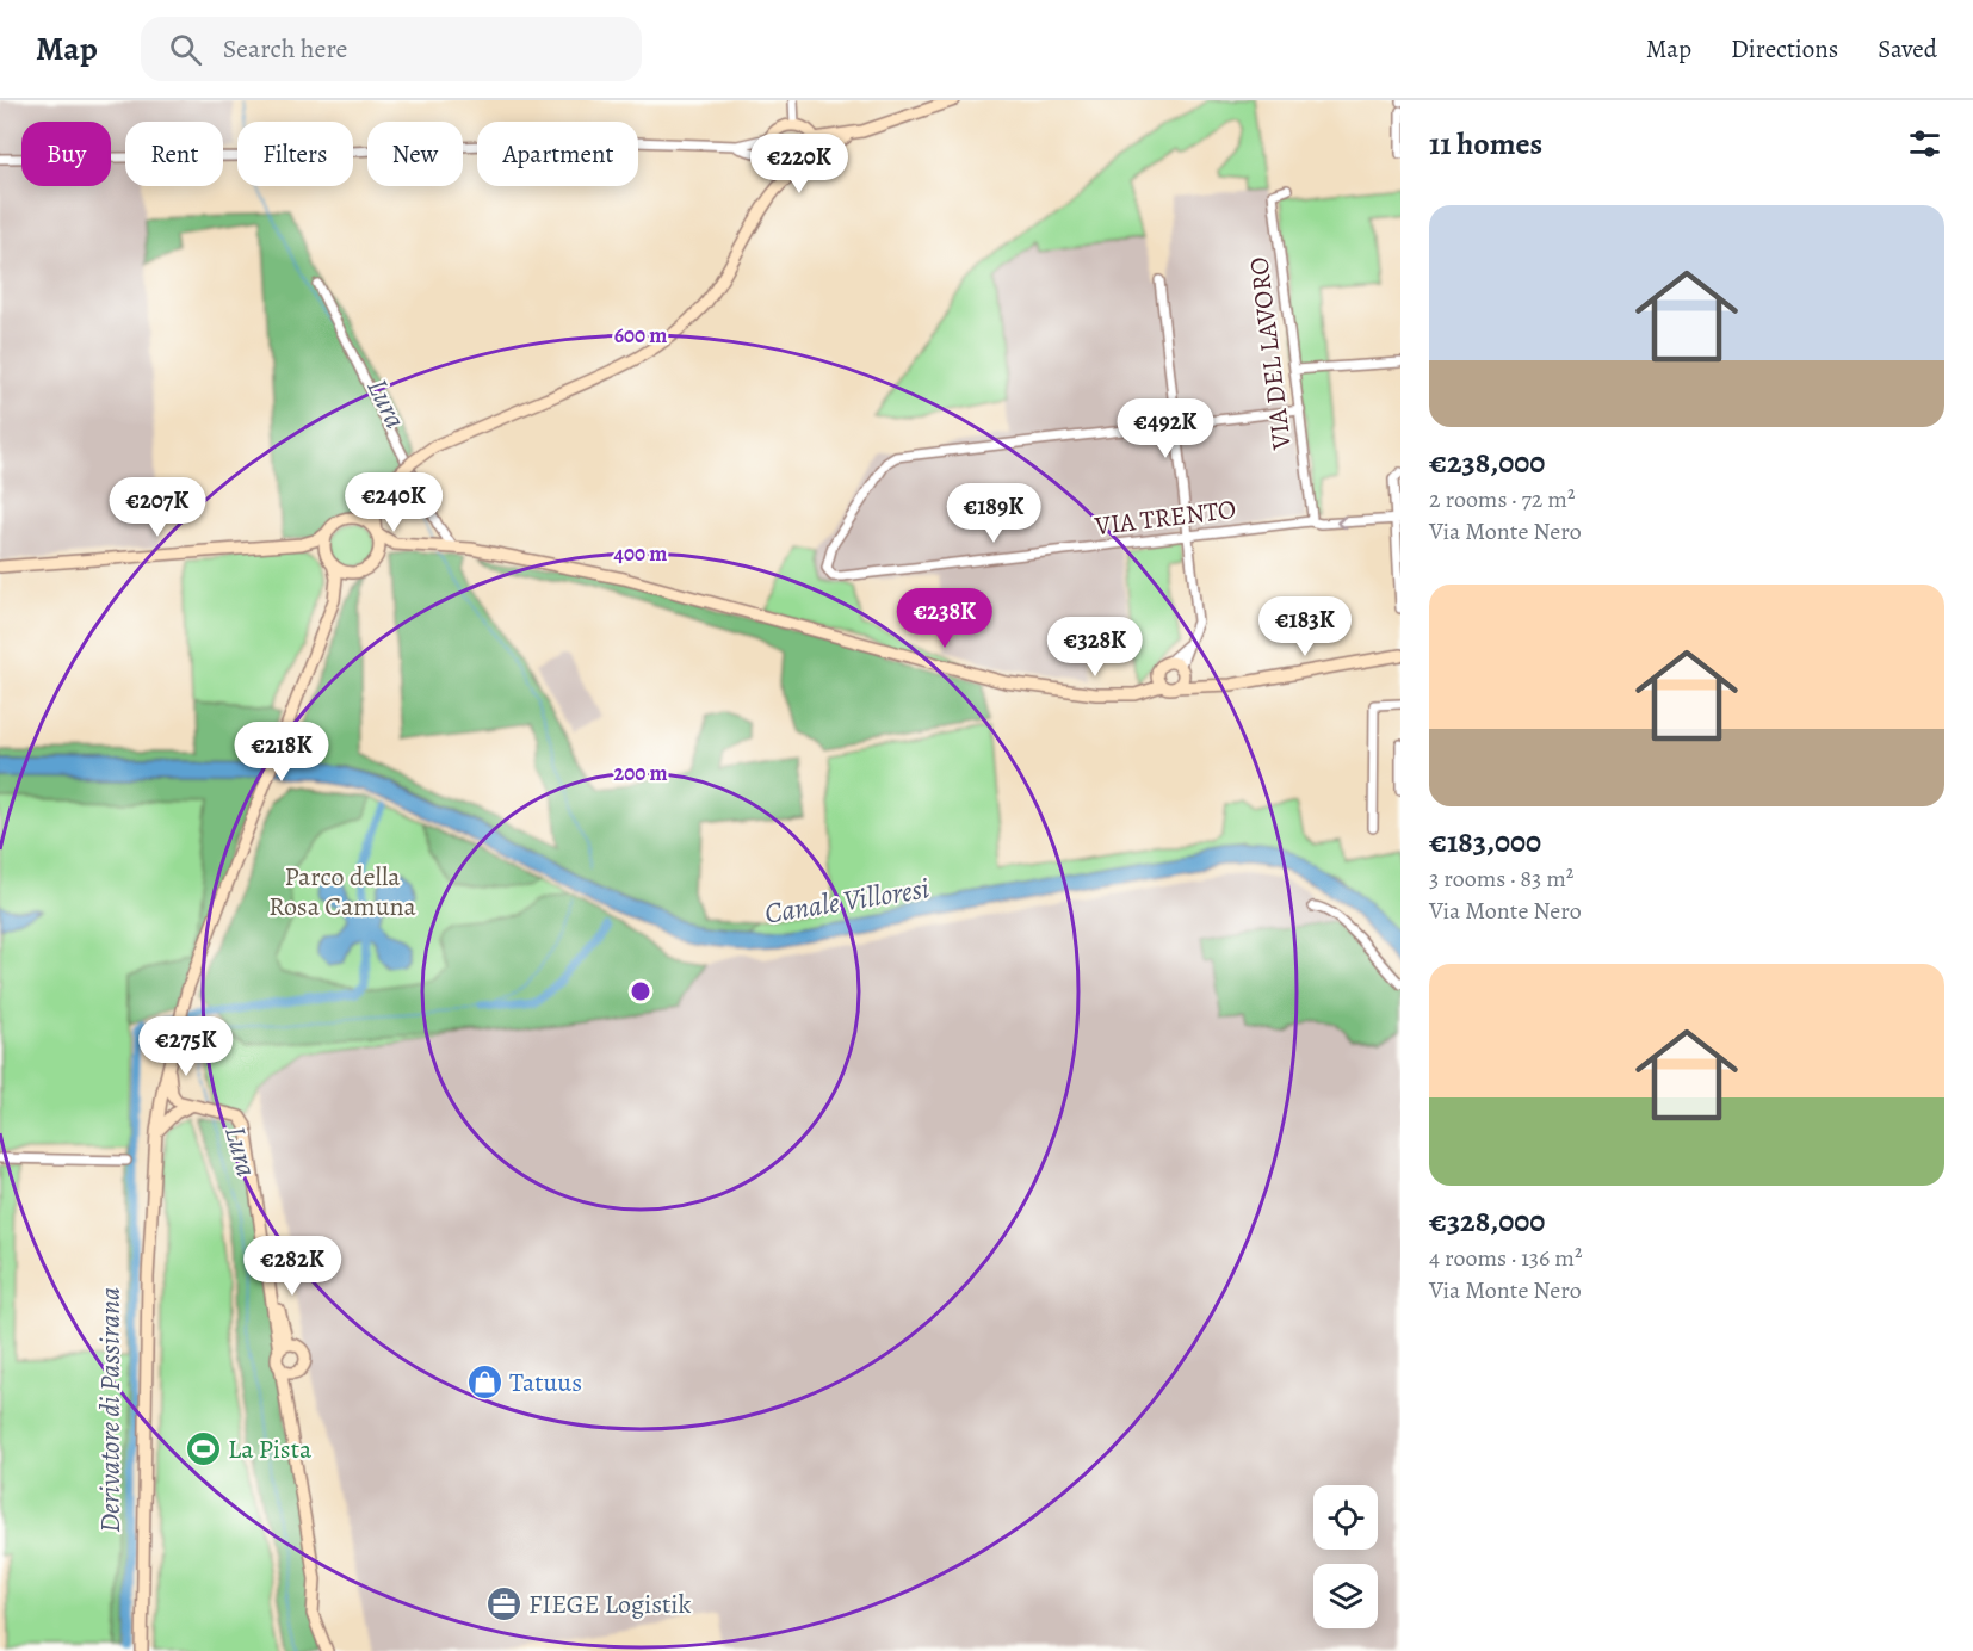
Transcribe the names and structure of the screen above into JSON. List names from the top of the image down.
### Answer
{
  "streets": {
    "street": ["VIA DEL LAVORO", "VIA TRENTO"]
  },
  "crossings": [
    ["VIA DEL LAVORO", "VIA TRENTO"]
  ],
  "water": ["Lura", "Canale Villoresi", "Derivatore di Passirana"],
  "parks": ["Parco della Rosa Camuna"],
  "places": {
    "shop": ["Tatuus"],
    "sports": ["La Pista"],
    "office": ["FIEGE Logistik"]
  },
  "page": {
    "header": "Map",
    "search": "Search here",
    "nav": ["Map", "Directions", "Saved"],
    "heading": "11 homes",
    "chip": [
      "Buy",
      "Rent",
      "Filters",
      "New",
      "Apartment"
    ],
    "price": [
      "€220K",
      "€492K",
      "€240K",
      "€207K",
      "€189K",
      "€238K",
      "€183K",
      "€328K",
      "€218K",
      "€275K",
      "€282K"
    ],
    "list": [
      {
        "name": "€238,000",
        "note": "2 rooms · 72 m² · Via Monte Nero"
      },
      {
        "name": "€183,000",
        "note": "3 rooms · 83 m² · Via Monte Nero"
      },
      {
        "name": "€328,000",
        "note": "4 rooms · 136 m² · Via Monte Nero"
      }
    ]
  },
  "rings": ["600 m", "400 m", "200 m"]
}
